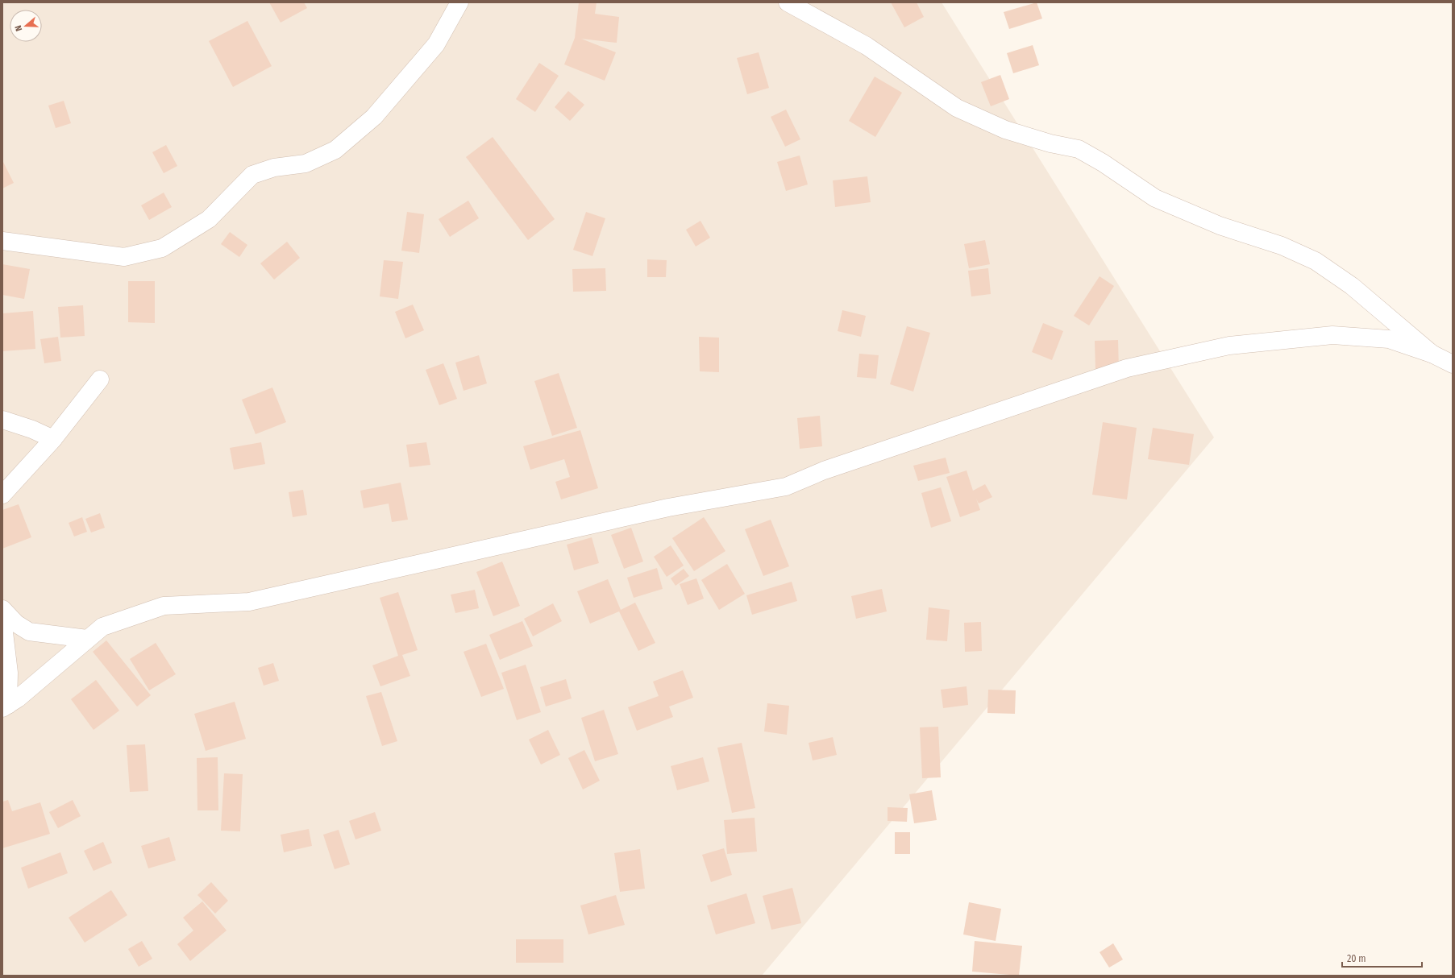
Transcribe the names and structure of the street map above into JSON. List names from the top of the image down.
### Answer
{
  "scale_bar": "20 m",
  "north": "left"
}
